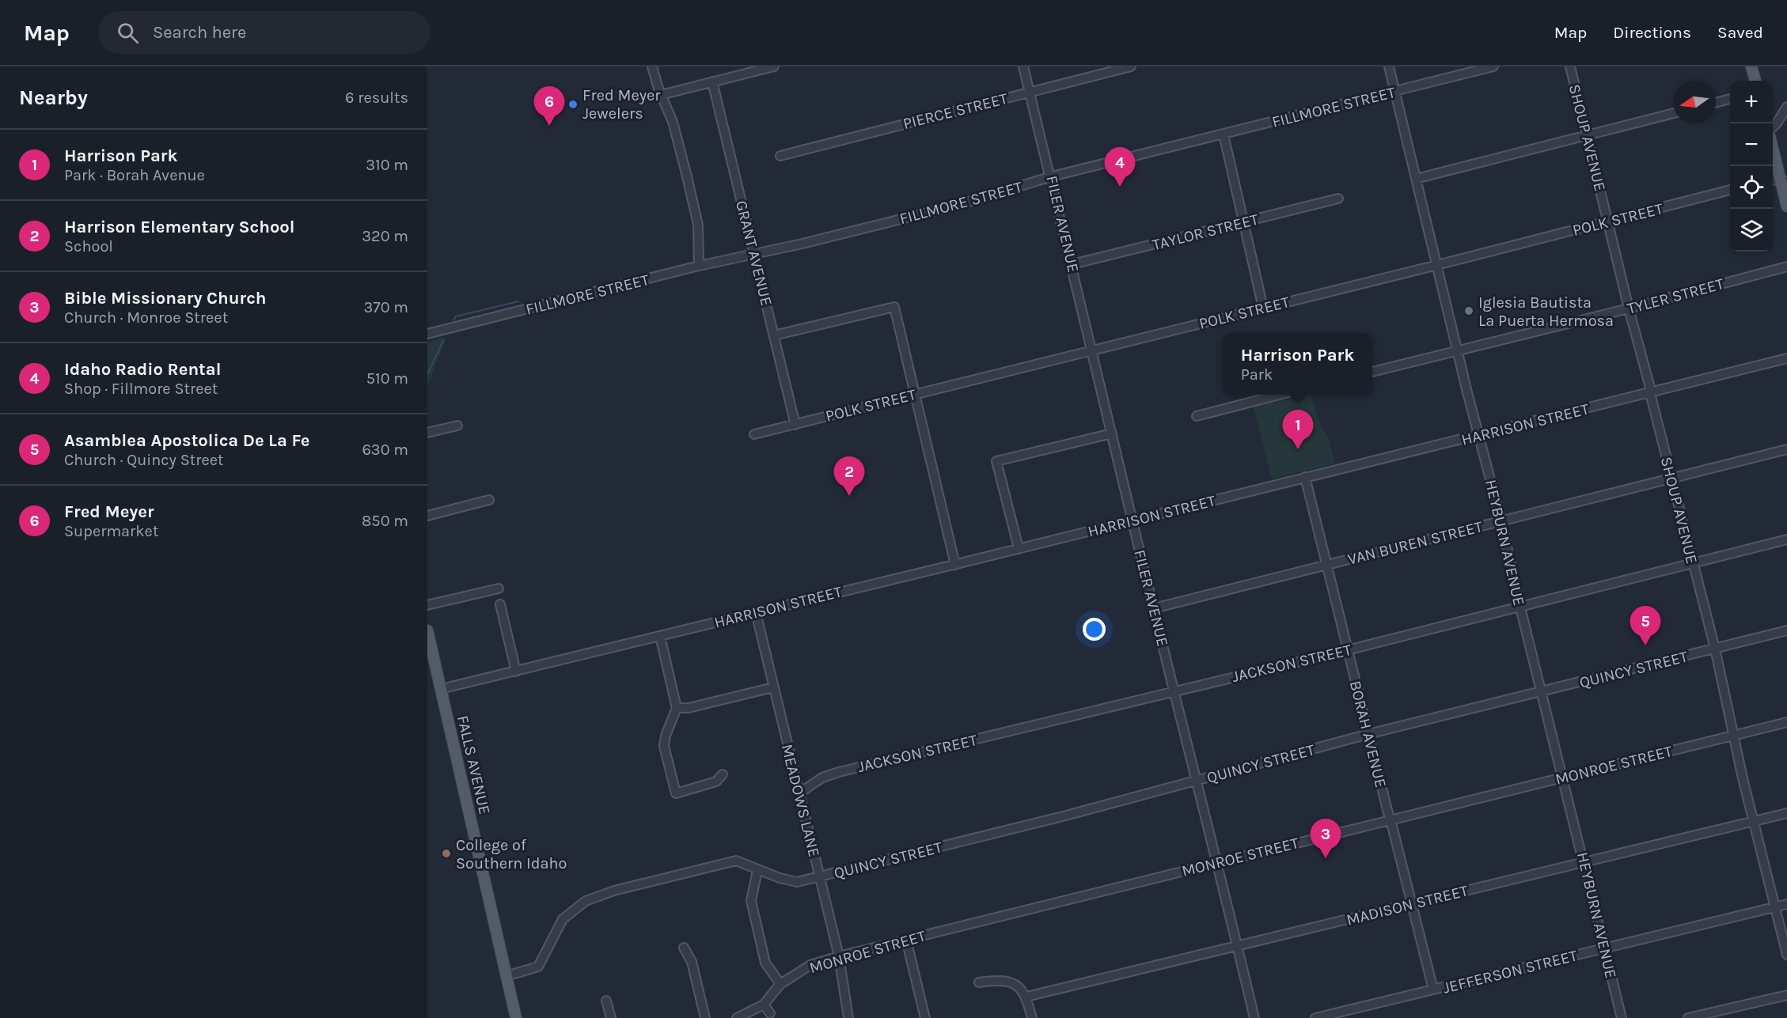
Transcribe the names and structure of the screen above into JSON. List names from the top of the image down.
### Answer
{
  "streets": {
    "main road": ["FALLS AVENUE"],
    "street": [
      "FILLMORE STREET",
      "PIERCE STREET",
      "SHOUP AVENUE",
      "POLK STREET",
      "FILER AVENUE",
      "TAYLOR STREET",
      "GRANT AVENUE",
      "TYLER STREET",
      "HARRISON STREET",
      "VAN BUREN STREET",
      "HEYBURN AVENUE",
      "JACKSON STREET",
      "QUINCY STREET",
      "BORAH AVENUE",
      "MONROE STREET",
      "MEADOWS LANE",
      "MADISON STREET",
      "JEFFERSON STREET"
    ]
  },
  "crossings": [
    ["FILLMORE STREET", "FILER AVENUE"],
    ["FILLMORE STREET", "GRANT AVENUE"],
    ["FILLMORE STREET", "HEYBURN AVENUE"],
    ["PIERCE STREET", "FILER AVENUE"],
    ["SHOUP AVENUE", "POLK STREET"],
    ["SHOUP AVENUE", "TYLER STREET"],
    ["SHOUP AVENUE", "HARRISON STREET"],
    ["SHOUP AVENUE", "VAN BUREN STREET"],
    ["SHOUP AVENUE", "JACKSON STREET"],
    ["SHOUP AVENUE", "QUINCY STREET"],
    ["SHOUP AVENUE", "MONROE STREET"],
    ["SHOUP AVENUE", "MADISON STREET"],
    ["SHOUP AVENUE", "JEFFERSON STREET"],
    ["POLK STREET", "FILER AVENUE"],
    ["POLK STREET", "GRANT AVENUE"],
    ["POLK STREET", "HEYBURN AVENUE"],
    ["FILER AVENUE", "TAYLOR STREET"],
    ["FILER AVENUE", "HARRISON STREET"],
    ["FILER AVENUE", "VAN BUREN STREET"],
    ["FILER AVENUE", "JACKSON STREET"],
    ["FILER AVENUE", "QUINCY STREET"],
    ["FILER AVENUE", "MONROE STREET"],
    ["FILER AVENUE", "MADISON STREET"],
    ["TYLER STREET", "HEYBURN AVENUE"],
    ["HARRISON STREET", "HEYBURN AVENUE"],
    ["HARRISON STREET", "BORAH AVENUE"],
    ["HARRISON STREET", "FALLS AVENUE"],
    ["HARRISON STREET", "MEADOWS LANE"],
    ["VAN BUREN STREET", "HEYBURN AVENUE"],
    ["VAN BUREN STREET", "BORAH AVENUE"],
    ["HEYBURN AVENUE", "JACKSON STREET"],
    ["HEYBURN AVENUE", "QUINCY STREET"],
    ["HEYBURN AVENUE", "MONROE STREET"],
    ["HEYBURN AVENUE", "MADISON STREET"],
    ["HEYBURN AVENUE", "JEFFERSON STREET"],
    ["JACKSON STREET", "BORAH AVENUE"],
    ["JACKSON STREET", "MEADOWS LANE"],
    ["QUINCY STREET", "BORAH AVENUE"],
    ["QUINCY STREET", "MEADOWS LANE"],
    ["BORAH AVENUE", "MONROE STREET"],
    ["BORAH AVENUE", "MADISON STREET"],
    ["BORAH AVENUE", "JEFFERSON STREET"],
    ["MONROE STREET", "MEADOWS LANE"]
  ],
  "places": ["Fred Meyer Jewelers", "Iglesia Bautista La Puerta Hermosa", "College of Southern Idaho"],
  "north": "left",
  "page": {
    "header": "Map",
    "search": "Search here",
    "nav": ["Map", "Directions", "Saved"],
    "heading": ["Nearby", "6 results"],
    "map_buttons": ["+", "−"],
    "pins": [
      "6",
      "4",
      "1",
      "2",
      "5",
      "3"
    ],
    "list": [
      {
        "mark": "1",
        "name": "Harrison Park",
        "note": "Park · Borah Avenue",
        "value": "310 m"
      },
      {
        "mark": "2",
        "name": "Harrison Elementary School",
        "note": "School",
        "value": "320 m"
      },
      {
        "mark": "3",
        "name": "Bible Missionary Church",
        "note": "Church · Monroe Street",
        "value": "370 m"
      },
      {
        "mark": "4",
        "name": "Idaho Radio Rental",
        "note": "Shop · Fillmore Street",
        "value": "510 m"
      },
      {
        "mark": "5",
        "name": "Asamblea Apostolica De La Fe",
        "note": "Church · Quincy Street",
        "value": "630 m"
      },
      {
        "mark": "6",
        "name": "Fred Meyer",
        "note": "Supermarket",
        "value": "850 m"
      }
    ],
    "popup": ["Harrison Park", "Park"]
  }
}
